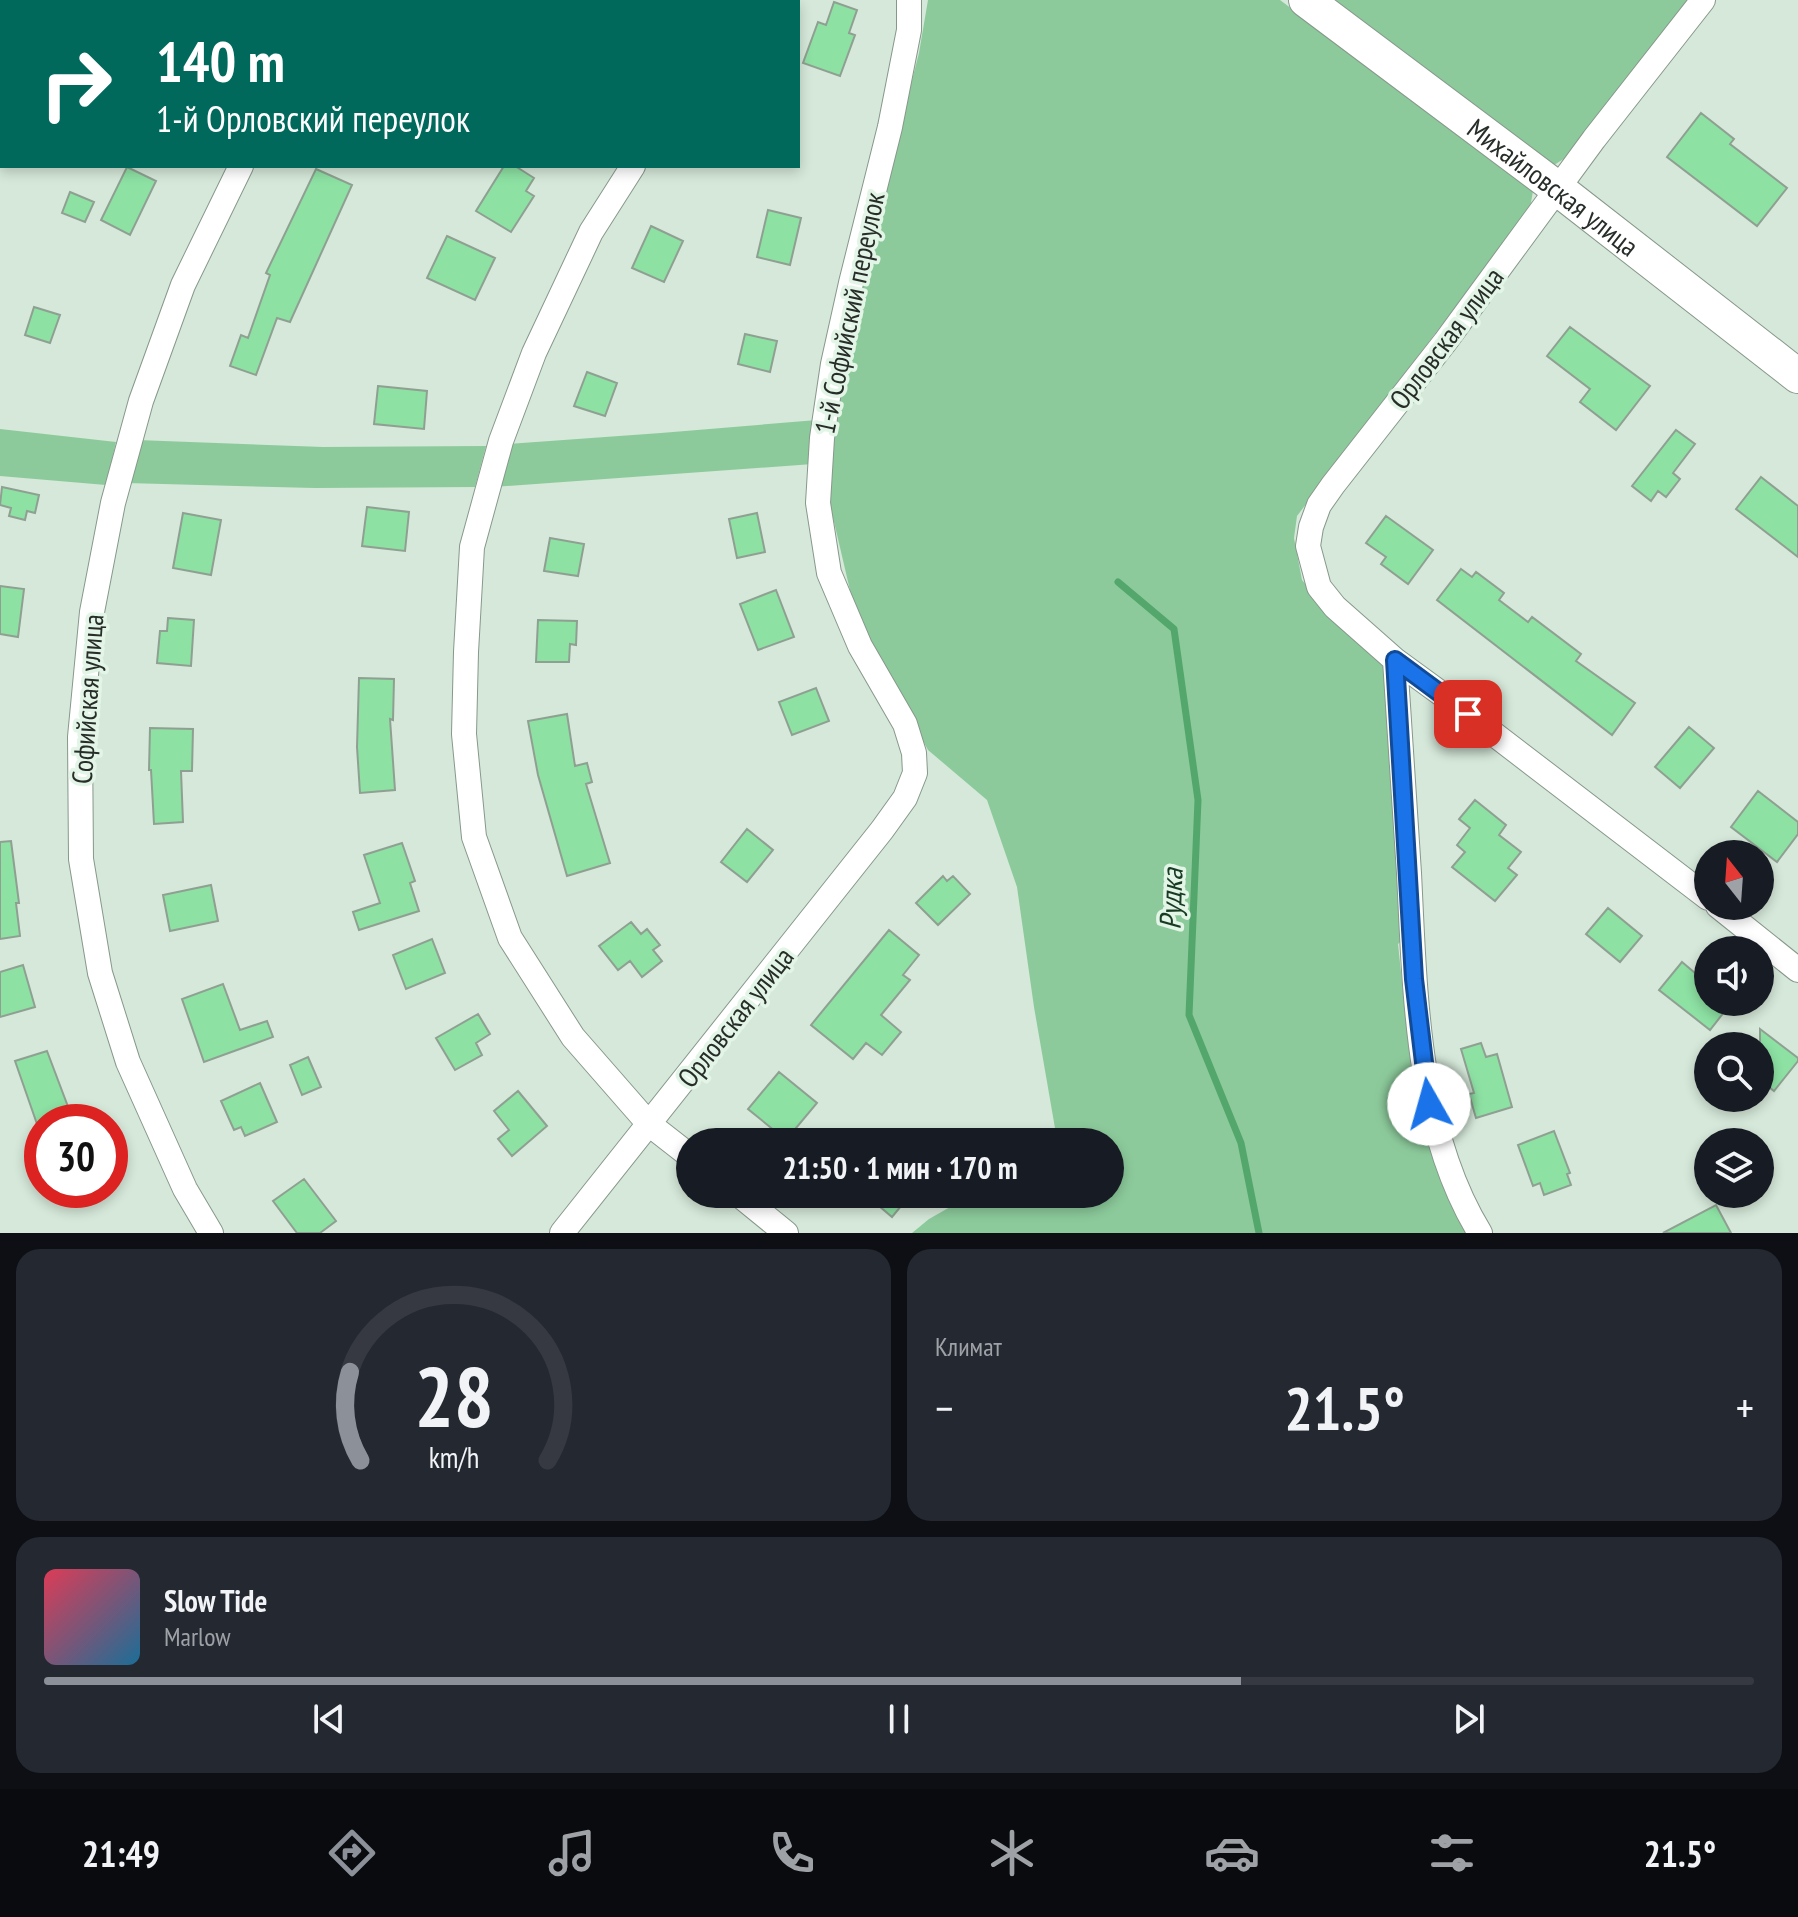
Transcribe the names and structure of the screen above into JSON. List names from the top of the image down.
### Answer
{
  "streets": {
    "street": [
      "Михайловская улица",
      "1-й Софийский переулок",
      "Орловская улица",
      "Софийская улица"
    ]
  },
  "crossings": [
    ["Михайловская улица", "Орловская улица"],
    ["1-й Софийский переулок", "Орловская улица"]
  ],
  "water": ["Рудка"],
  "north": "top",
  "page": {
    "turn": ["140 m", "1-й Орловский переулок"],
    "limit": "30",
    "trip": "21:50 · 1 мин · 170 m",
    "tile": "Климат",
    "heat": ["−", "21.5°", "+"],
    "song": ["Slow Tide", "Marlow"],
    "tabs": ["21:49", "21.5°"],
    "gauge": ["28", "km/h"]
  }
}
